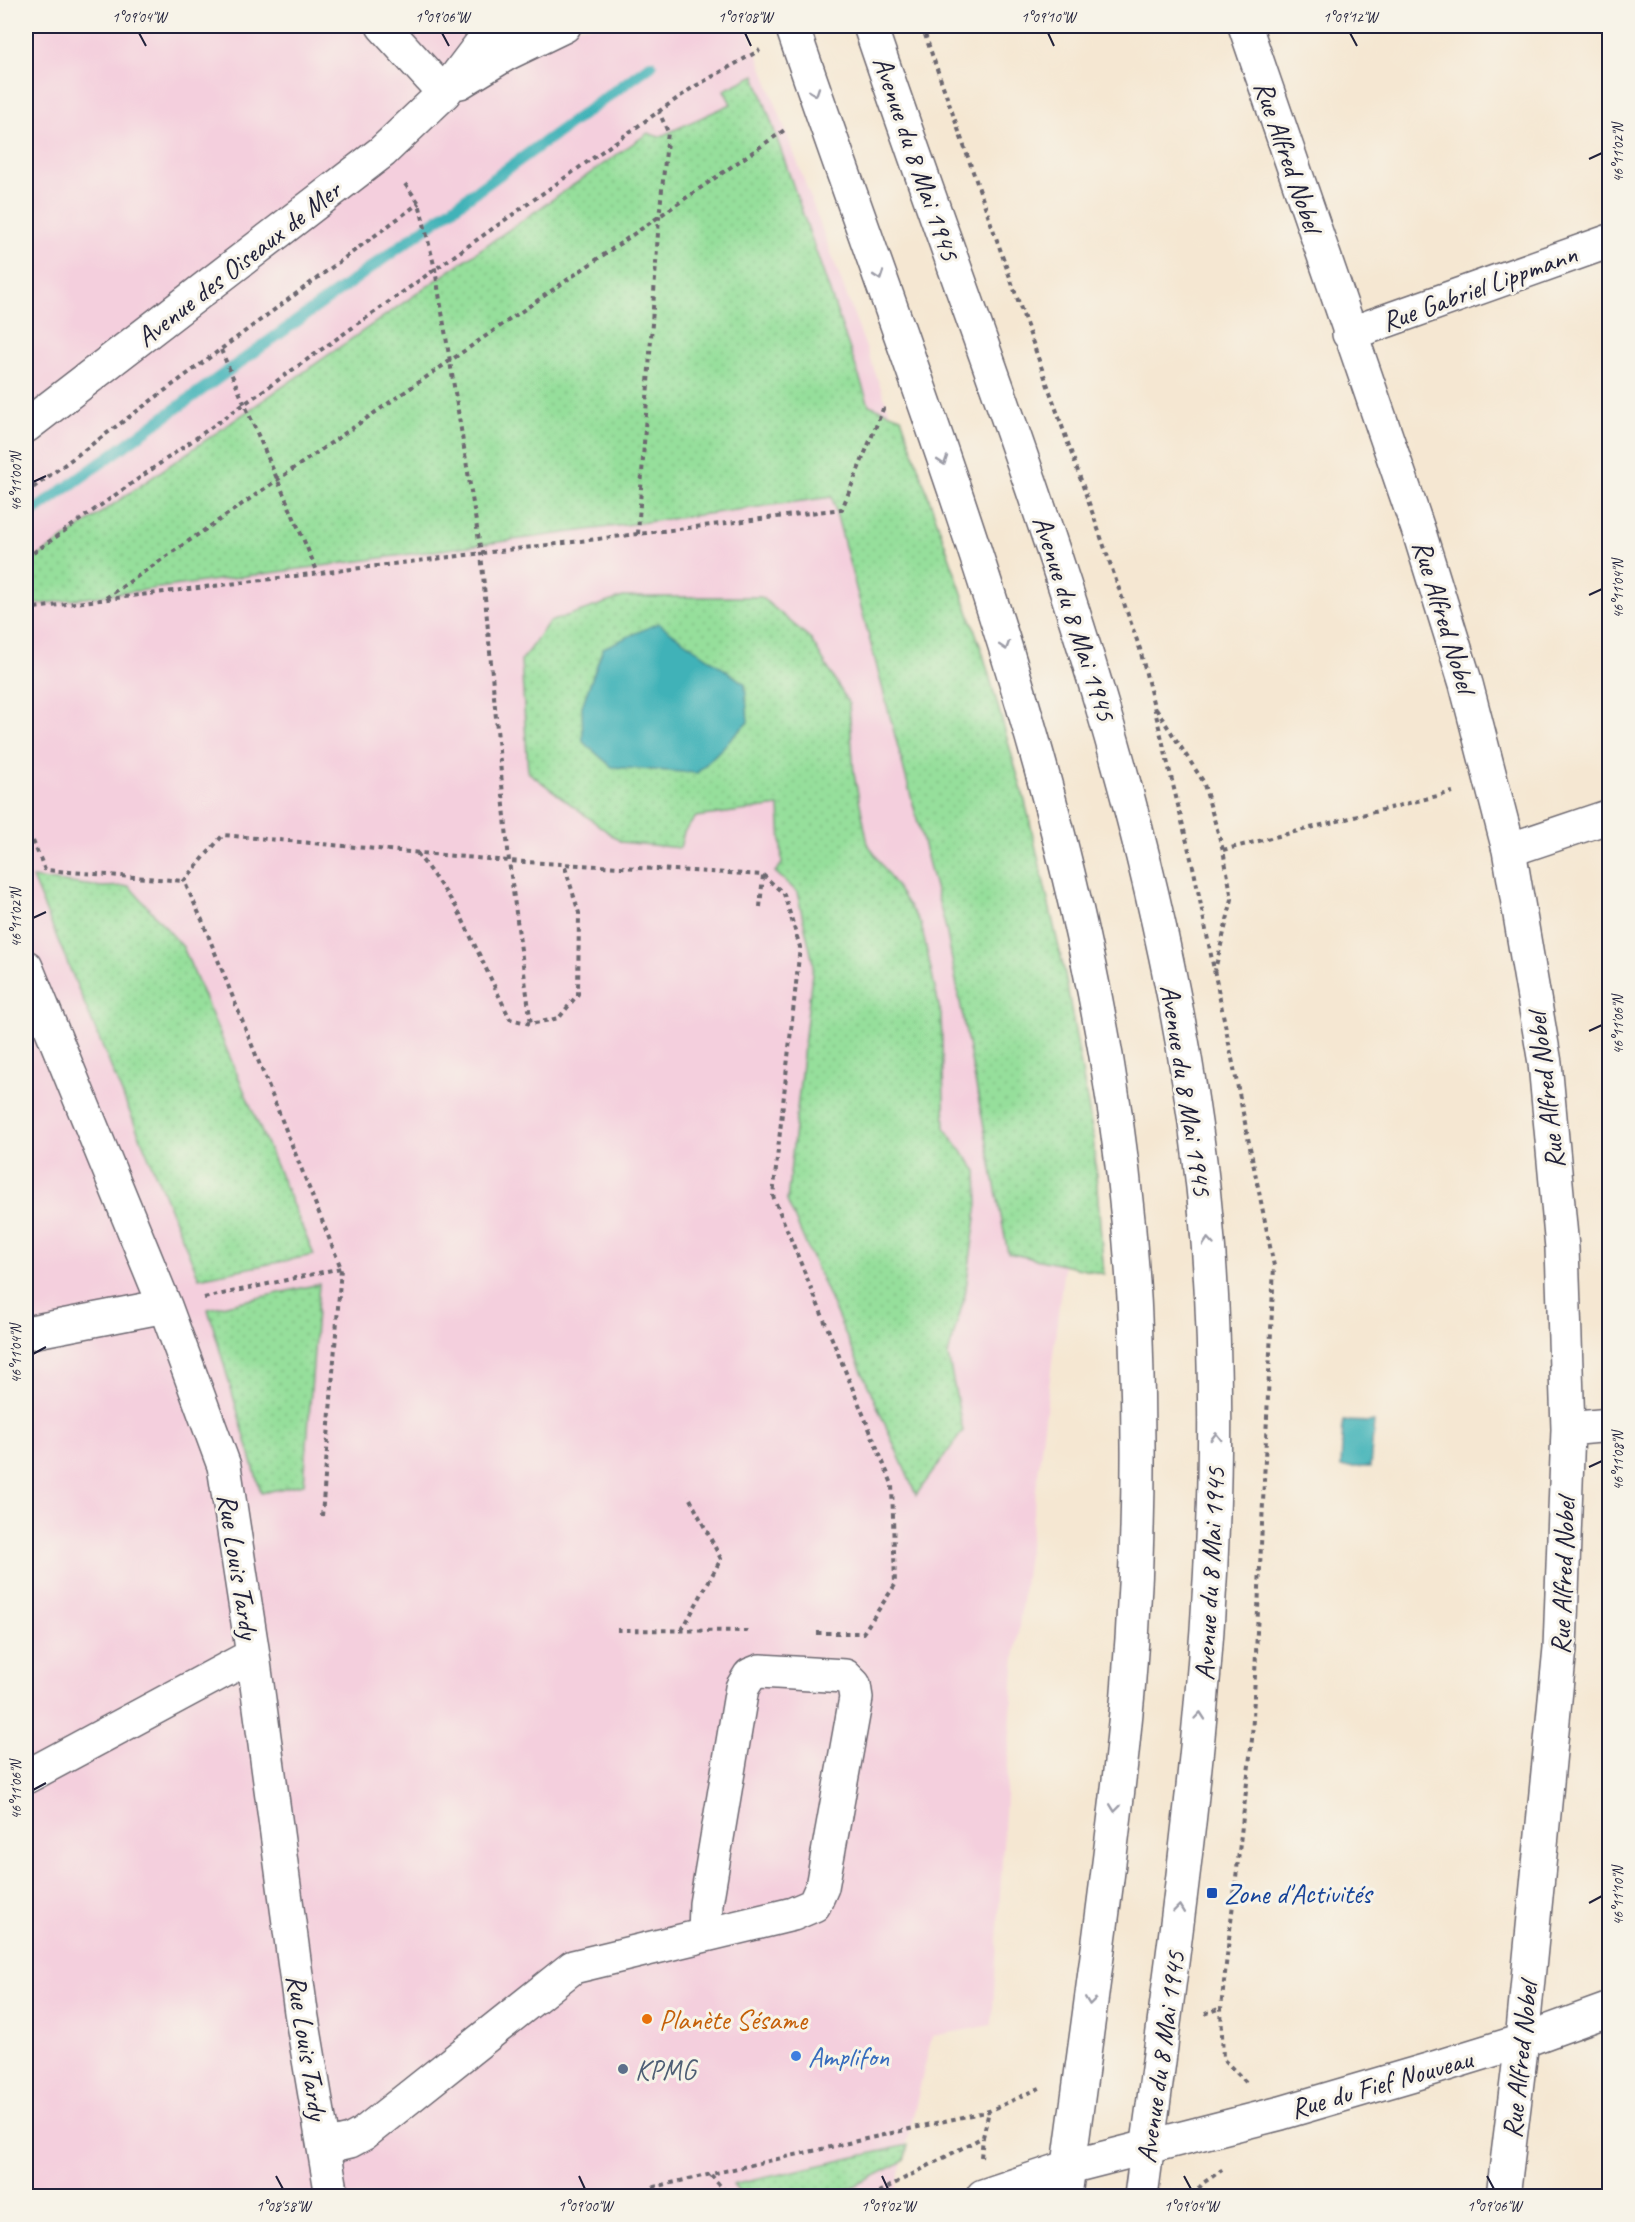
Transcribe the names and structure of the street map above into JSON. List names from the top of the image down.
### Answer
{
  "streets": {
    "street": [
      "Rue Alfred Nobel",
      "Avenue du 8 Mai 1945",
      "Avenue des Oiseaux de Mer",
      "Rue Gabriel Lippmann",
      "Rue Louis Tardy",
      "Rue du Fief Nouveau"
    ]
  },
  "crossings": [
    ["Rue Alfred Nobel", "Rue Gabriel Lippmann"],
    ["Rue Alfred Nobel", "Rue du Fief Nouveau"],
    ["Avenue du 8 Mai 1945", "Rue du Fief Nouveau"]
  ],
  "places": {
    "transit": ["Zone d'Activités"],
    "other": ["Planète Sésame", "Amplifon", "KPMG"]
  },
  "coordinates": [
    "1°09'04\"W",
    "1°09'06\"W",
    "1°09'08\"W",
    "1°09'10\"W",
    "1°09'12\"W",
    "46°11'02\"N",
    "46°11'00\"N",
    "46°11'04\"N",
    "46°11'06\"N",
    "46°11'08\"N",
    "46°11'10\"N",
    "1°08'58\"W",
    "1°09'00\"W",
    "1°09'02\"W"
  ]
}
